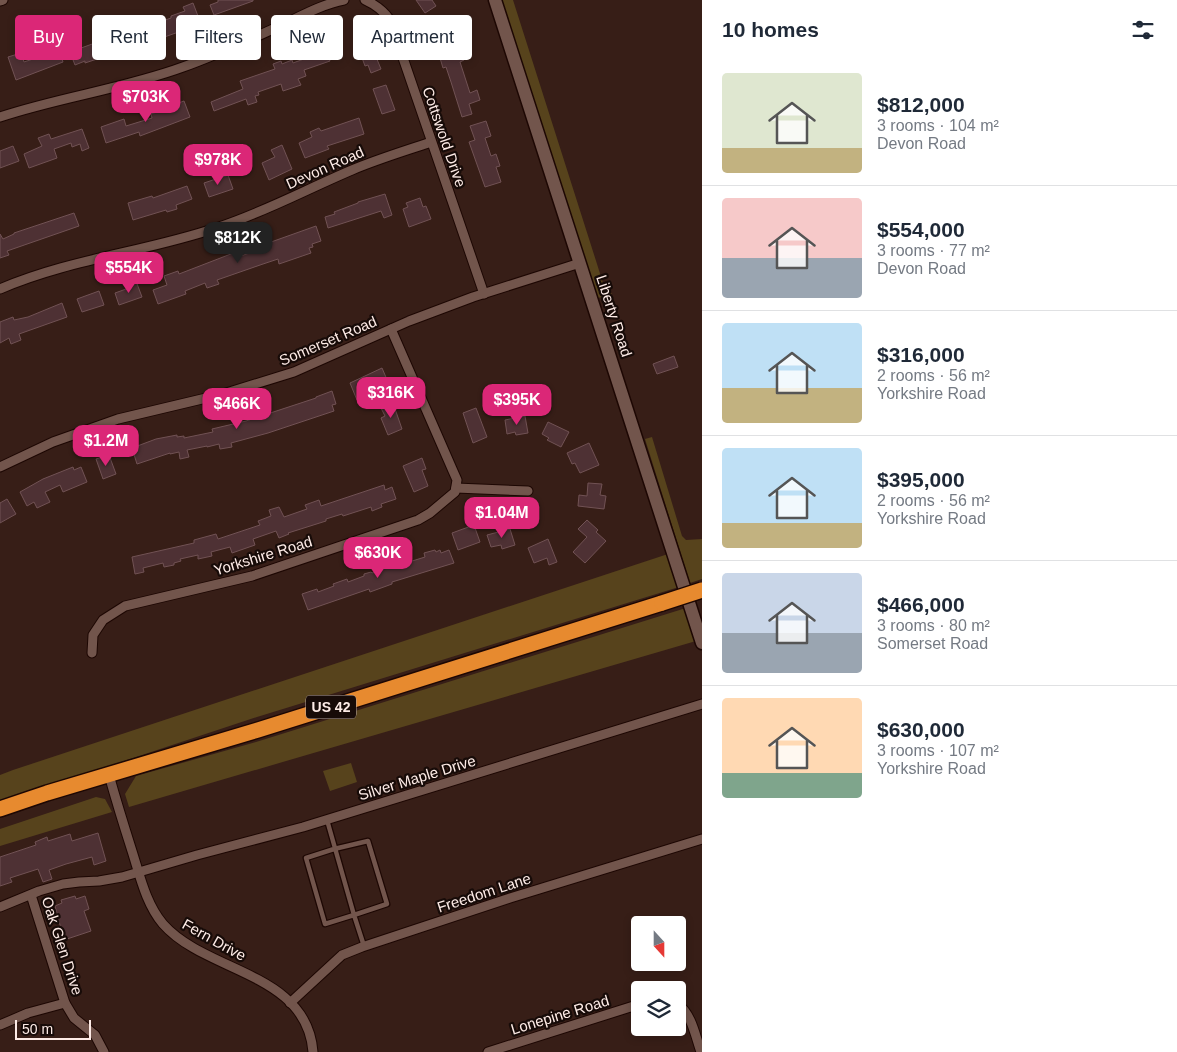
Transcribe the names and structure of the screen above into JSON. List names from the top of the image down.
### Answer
{
  "streets": {
    "highway": ["US 42"],
    "street": [
      "Cottswold Drive",
      "Devon Road",
      "Liberty Road",
      "Somerset Road",
      "Yorkshire Road",
      "Silver Maple Drive",
      "Freedom Lane",
      "Fern Drive",
      "Oak Glen Drive",
      "Lonepine Road"
    ]
  },
  "crossings": [
    ["Cottswold Drive", "Devon Road"],
    ["Cottswold Drive", "Somerset Road"],
    ["Liberty Road", "Somerset Road"],
    ["US 42", "Fern Drive"],
    ["Silver Maple Drive", "Fern Drive"],
    ["Silver Maple Drive", "Oak Glen Drive"],
    ["Freedom Lane", "Fern Drive"]
  ],
  "scale_bar": "50 m",
  "north": "bottom",
  "page": {
    "heading": "10 homes",
    "chip": [
      "Buy",
      "Rent",
      "Filters",
      "New",
      "Apartment"
    ],
    "list": [
      {
        "name": "$812,000",
        "note": "3 rooms · 104 m² · Devon Road"
      },
      {
        "name": "$554,000",
        "note": "3 rooms · 77 m² · Devon Road"
      },
      {
        "name": "$316,000",
        "note": "2 rooms · 56 m² · Yorkshire Road"
      },
      {
        "name": "$395,000",
        "note": "2 rooms · 56 m² · Yorkshire Road"
      },
      {
        "name": "$466,000",
        "note": "3 rooms · 80 m² · Somerset Road"
      },
      {
        "name": "$630,000",
        "note": "3 rooms · 107 m² · Yorkshire Road"
      }
    ],
    "price": [
      "$703K",
      "$978K",
      "$812K",
      "$554K",
      "$316K",
      "$395K",
      "$466K",
      "$1.2M",
      "$1.04M",
      "$630K"
    ],
    "scale": "50 m"
  }
}
